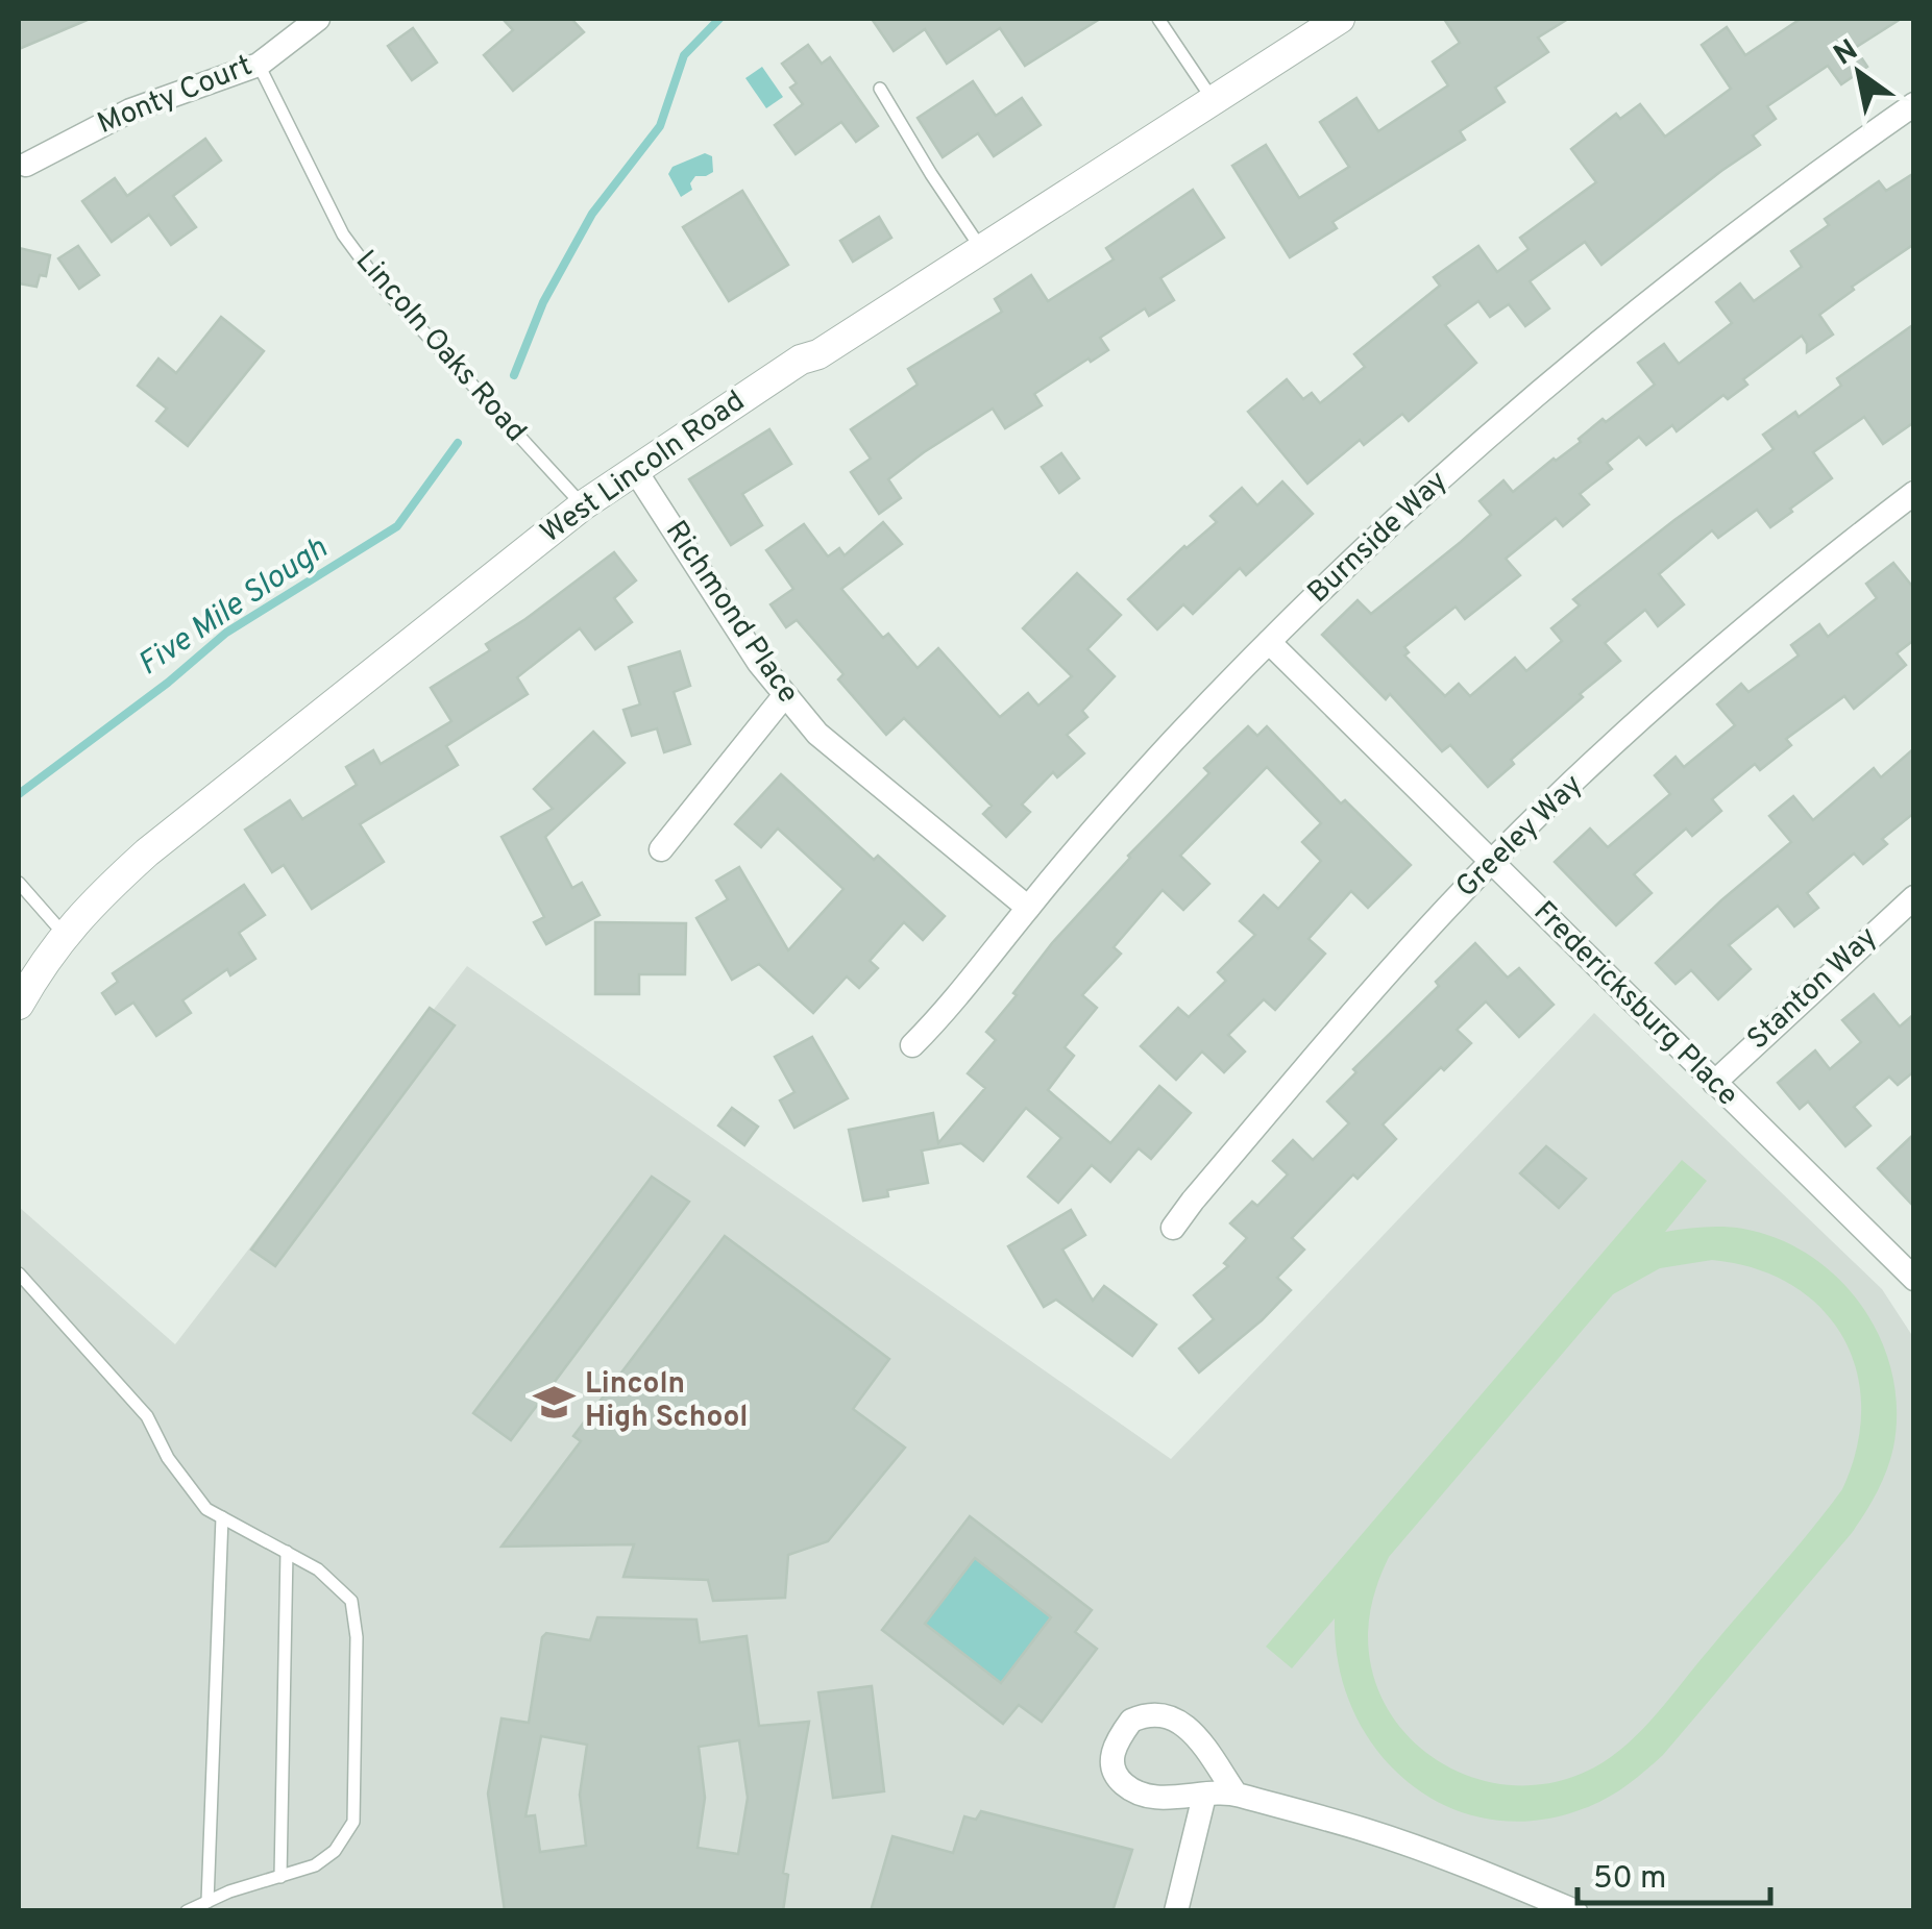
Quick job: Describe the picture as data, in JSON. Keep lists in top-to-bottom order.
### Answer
{
  "streets": {
    "street": [
      "Monty Court",
      "West Lincoln Road",
      "Burnside Way",
      "Richmond Place",
      "Greeley Way",
      "Stanton Way",
      "Fredericksburg Place"
    ],
    "lane": ["Lincoln Oaks Road"]
  },
  "crossings": [
    ["Monty Court", "Lincoln Oaks Road"],
    ["Lincoln Oaks Road", "West Lincoln Road"],
    ["West Lincoln Road", "Richmond Place"],
    ["Burnside Way", "Richmond Place"],
    ["Burnside Way", "Fredericksburg Place"],
    ["Greeley Way", "Fredericksburg Place"],
    ["Stanton Way", "Fredericksburg Place"]
  ],
  "water": ["Five Mile Slough"],
  "places": {
    "school or university": ["Lincoln High School"]
  },
  "scale_bar": "50 m",
  "north": "top left"
}
